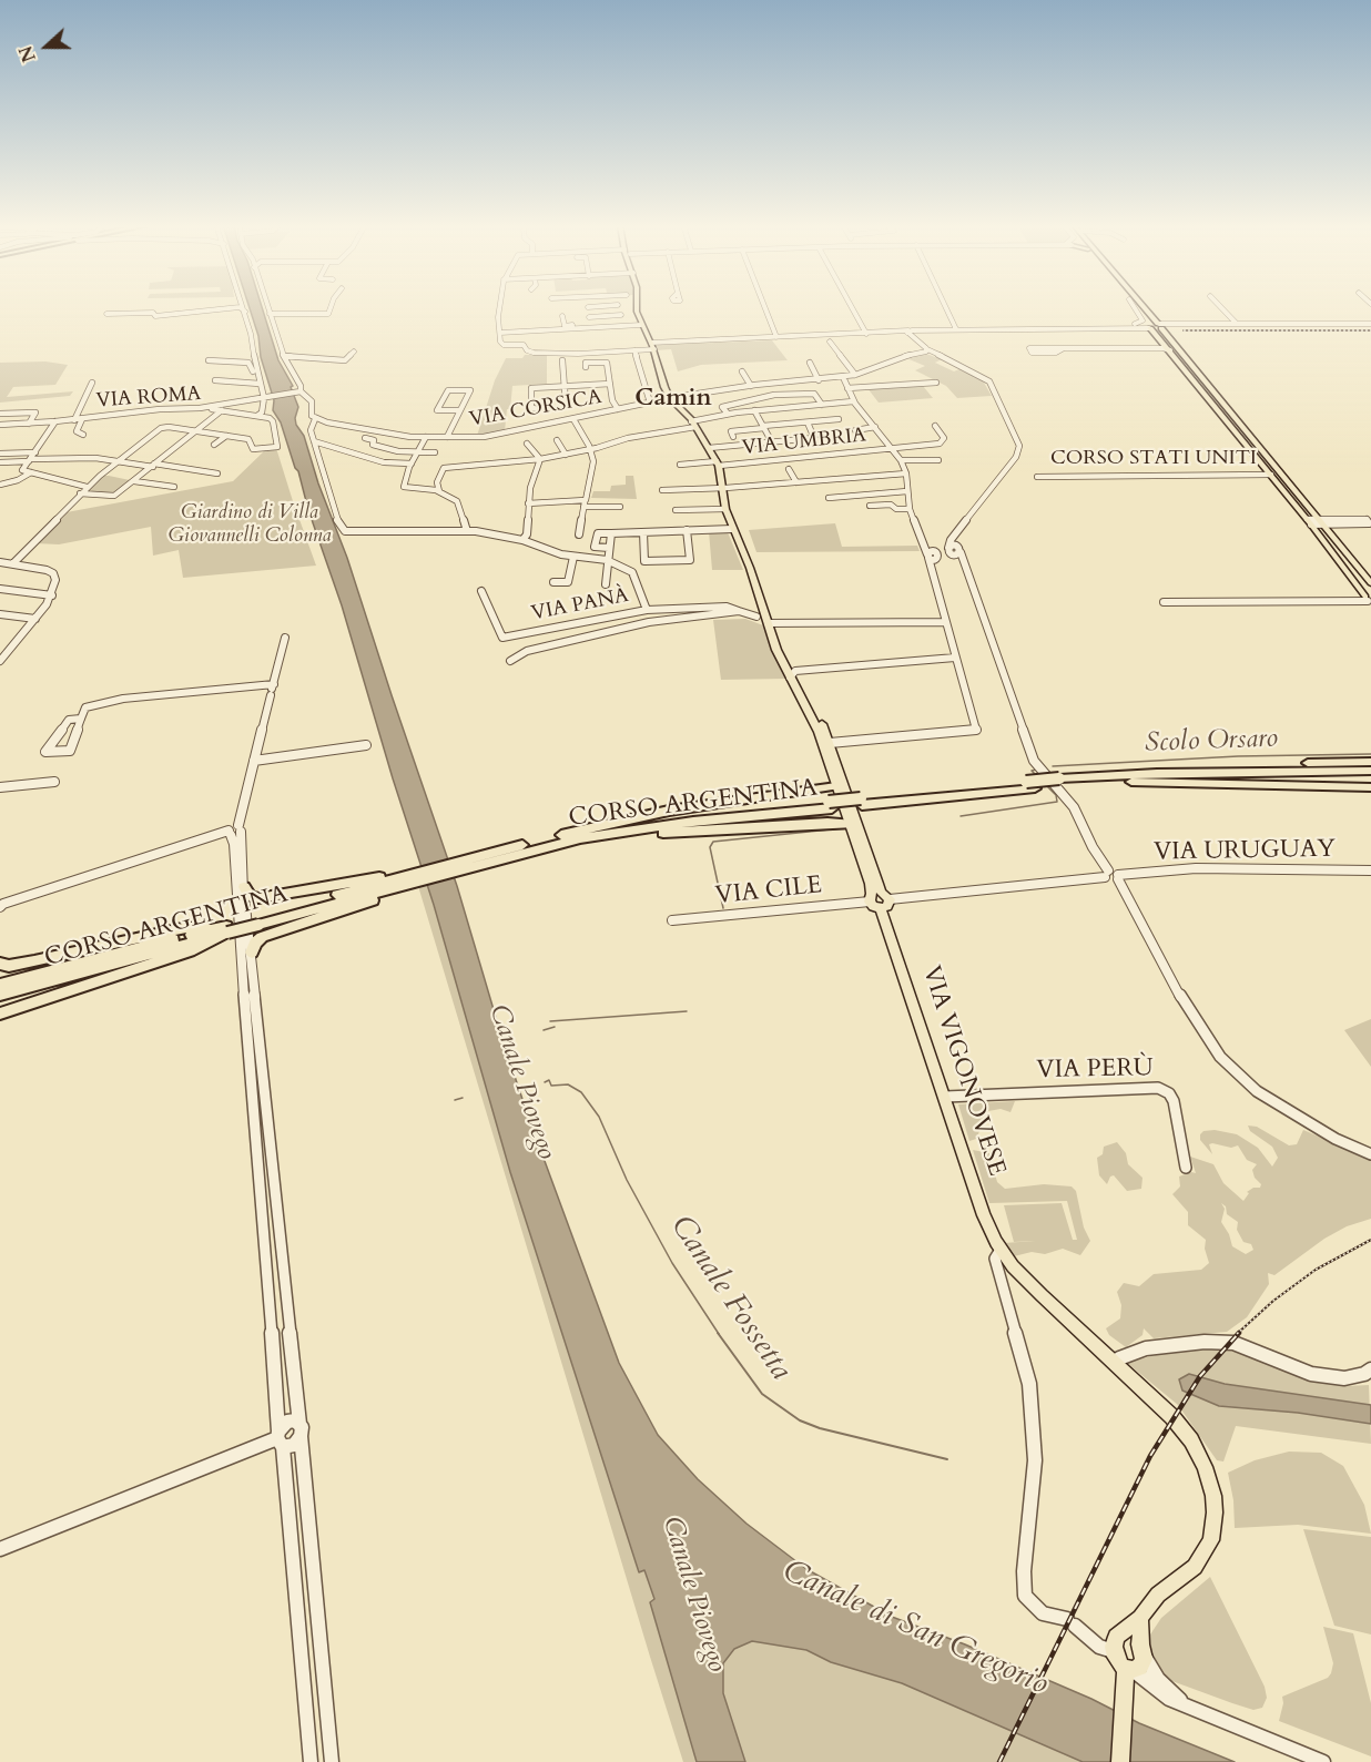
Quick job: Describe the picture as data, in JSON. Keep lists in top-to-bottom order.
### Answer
{
  "streets": {
    "highway": ["CORSO ARGENTINA"],
    "main road": ["CORSO STATI UNITI", "VIA VIGONOVESE"],
    "street": [
      "VIA ROMA",
      "VIA CORSICA",
      "VIA UMBRIA",
      "VIA PANÀ",
      "VIA URUGUAY",
      "VIA CILE",
      "VIA PERÙ"
    ]
  },
  "crossings": [
    ["VIA CORSICA", "VIA VIGONOVESE"],
    ["VIA UMBRIA", "VIA VIGONOVESE"],
    ["VIA URUGUAY", "VIA CILE"],
    ["VIA URUGUAY", "VIA VIGONOVESE"],
    ["VIA CILE", "VIA VIGONOVESE"],
    ["VIA PERÙ", "VIA VIGONOVESE"]
  ],
  "districts": ["Camin"],
  "water": [
    "Scolo Orsaro",
    "Canale Piovego",
    "Canale Fossetta",
    "Canale di San Gregorio"
  ],
  "parks": ["Giardino di Villa Giovannelli Colonna"],
  "north": "left"
}
